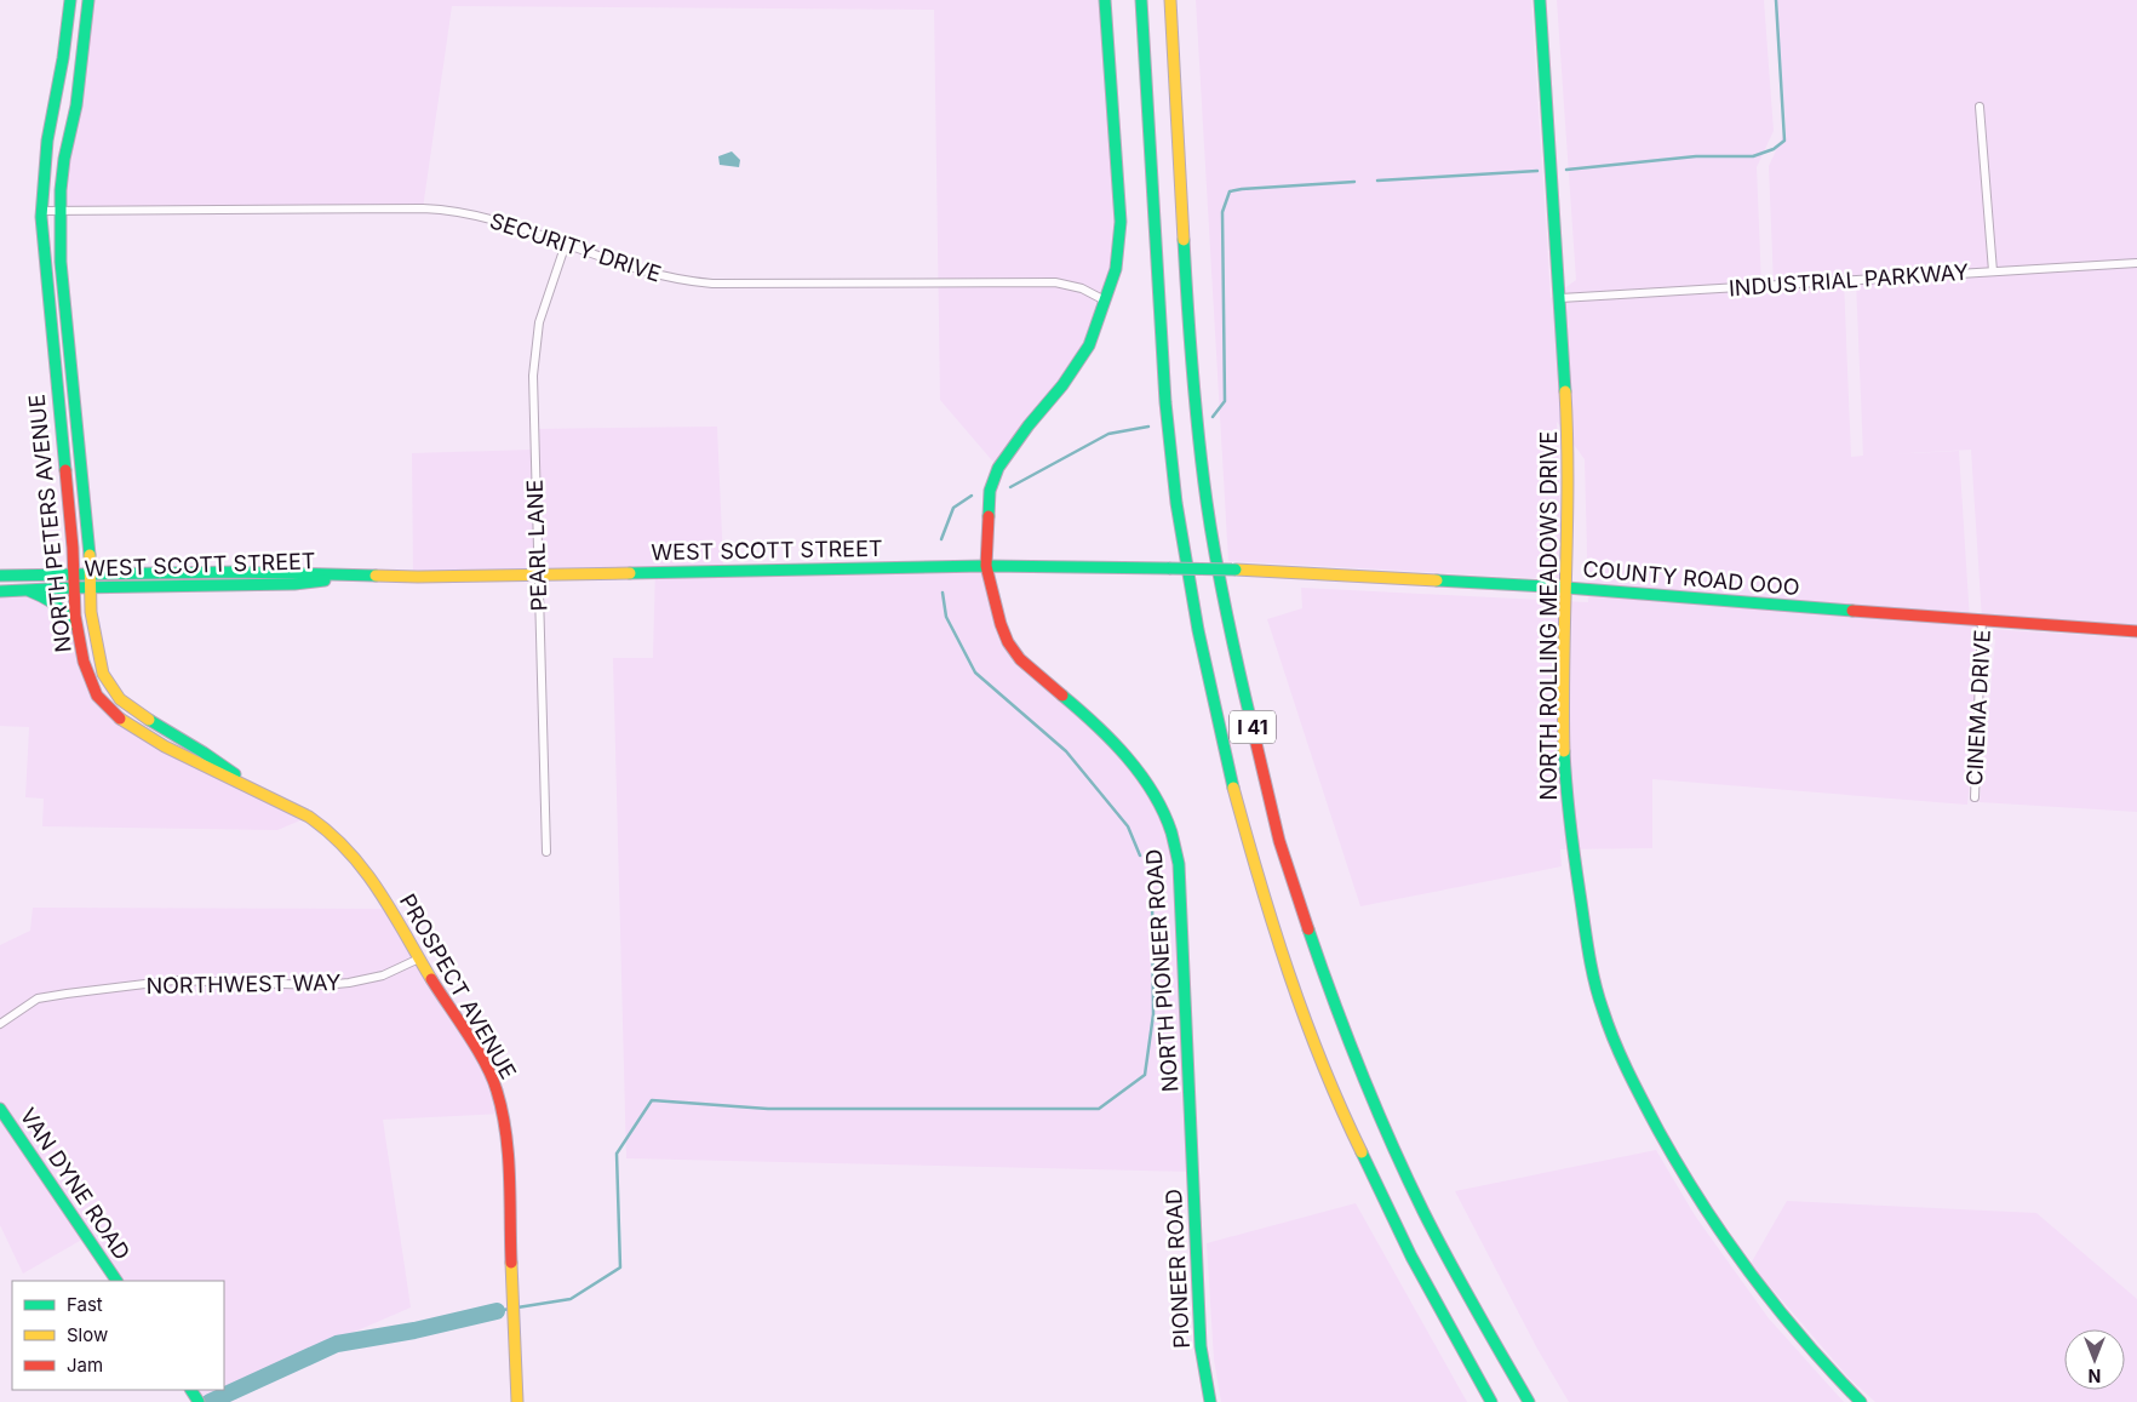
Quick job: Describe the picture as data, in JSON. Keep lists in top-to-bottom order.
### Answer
{
  "streets": {
    "main road": [
      "NORTH PETERS AVENUE",
      "WEST SCOTT STREET",
      "COUNTY ROAD OOO",
      "NORTH ROLLING MEADOWS DRIVE",
      "I 41",
      "NORTH PIONEER ROAD",
      "PROSPECT AVENUE",
      "VAN DYNE ROAD",
      "PIONEER ROAD"
    ],
    "street": [
      "SECURITY DRIVE",
      "INDUSTRIAL PARKWAY",
      "PEARL LANE",
      "CINEMA DRIVE",
      "NORTHWEST WAY"
    ]
  },
  "crossings": [
    ["SECURITY DRIVE", "NORTH PETERS AVENUE"],
    ["SECURITY DRIVE", "PEARL LANE"],
    ["SECURITY DRIVE", "NORTH PIONEER ROAD"],
    ["INDUSTRIAL PARKWAY", "NORTH ROLLING MEADOWS DRIVE"],
    ["NORTH PETERS AVENUE", "WEST SCOTT STREET"],
    ["NORTH PETERS AVENUE", "PROSPECT AVENUE"],
    ["PEARL LANE", "WEST SCOTT STREET"],
    ["WEST SCOTT STREET", "COUNTY ROAD OOO"],
    ["WEST SCOTT STREET", "NORTH PIONEER ROAD"],
    ["COUNTY ROAD OOO", "NORTH ROLLING MEADOWS DRIVE"],
    ["COUNTY ROAD OOO", "CINEMA DRIVE"],
    ["NORTH PIONEER ROAD", "PIONEER ROAD"],
    ["NORTHWEST WAY", "PROSPECT AVENUE"]
  ],
  "legend": ["Fast", "Slow", "Jam"],
  "north": "bottom"
}
